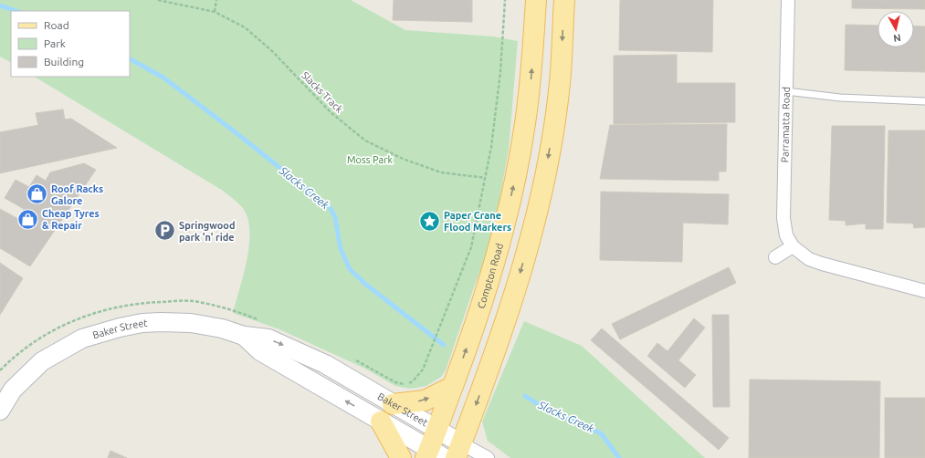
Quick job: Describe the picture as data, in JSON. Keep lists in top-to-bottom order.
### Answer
{
  "streets": {
    "main road": ["Compton Road"],
    "street": ["Parramatta Road", "Baker Street"],
    "path": ["Slacks Track"]
  },
  "crossings": [
    ["Compton Road", "Baker Street"]
  ],
  "water": ["Slacks Creek"],
  "parks": ["Moss Park"],
  "places": {
    "shop": ["Roof Racks Galore", "Cheap Tyres & Repair"],
    "place": ["Paper Crane Flood Markers"],
    "parking": ["Springwood park 'n' ride"]
  },
  "legend": ["Road", "Park", "Building"],
  "north": "bottom"
}
